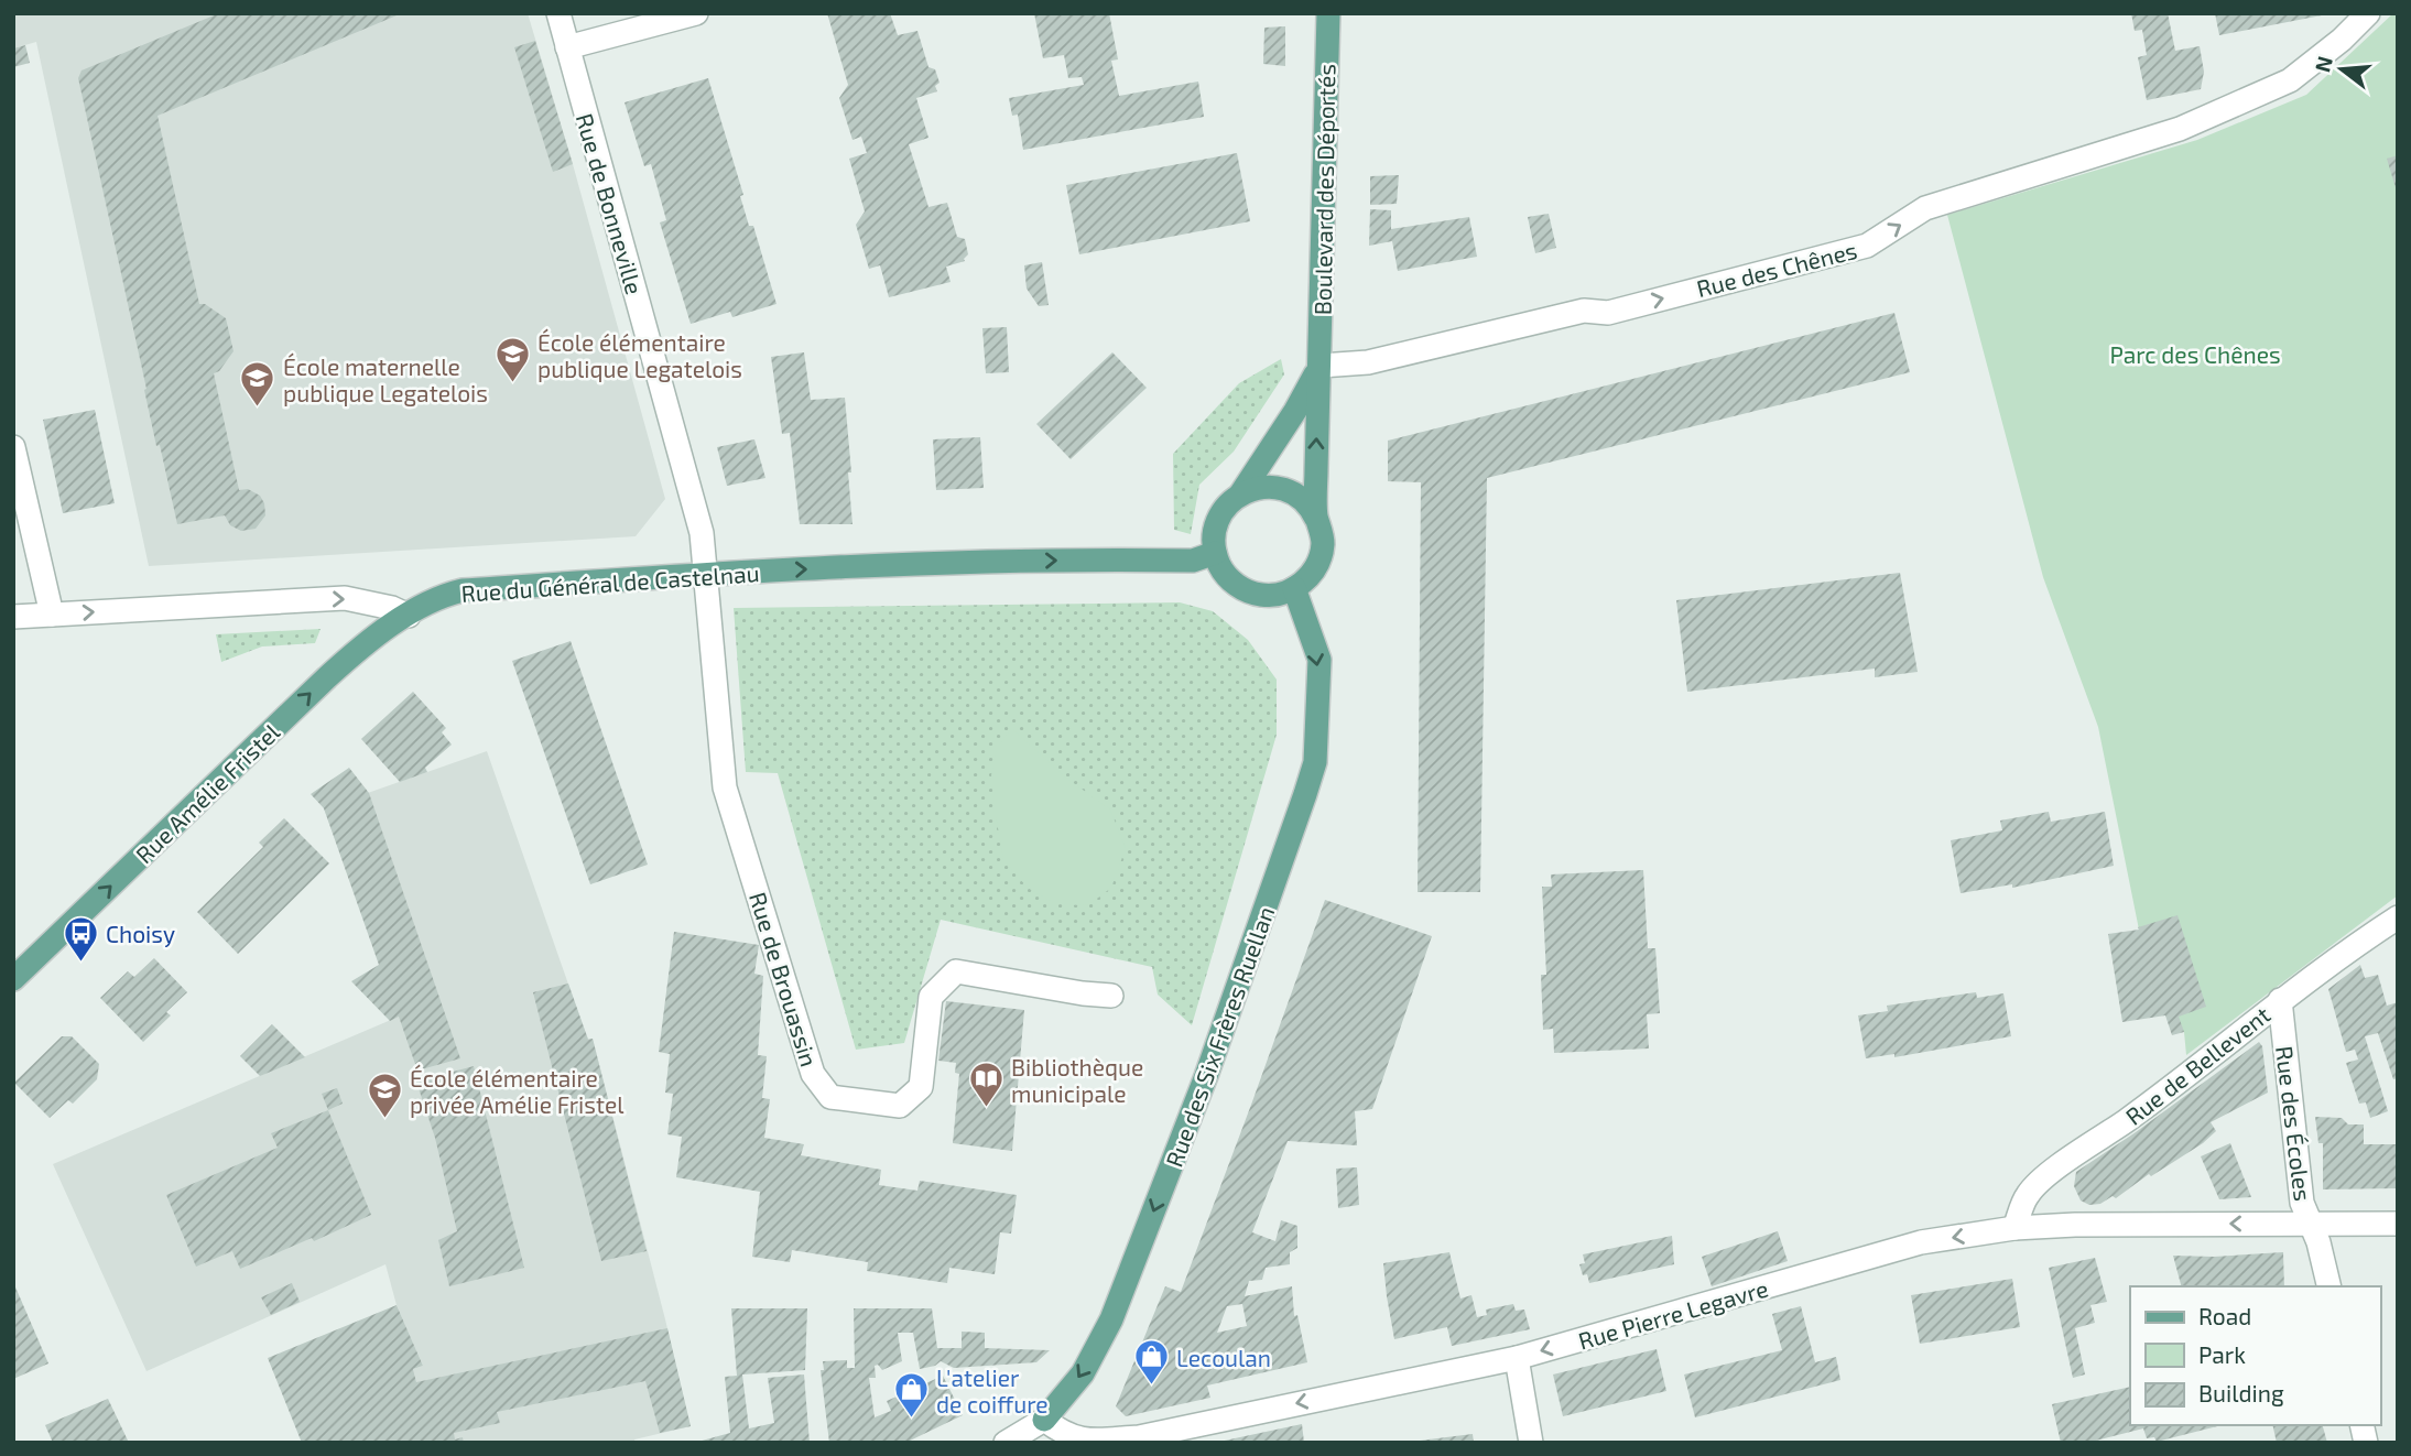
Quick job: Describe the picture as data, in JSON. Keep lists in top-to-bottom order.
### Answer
{
  "streets": {
    "main road": [
      "Boulevard des Déportés",
      "Rue du Général de Castelnau",
      "Rue Amélie Fristel",
      "Rue des Six Frères Ruellan"
    ],
    "street": [
      "Rue de Bonneville",
      "Rue des Chênes",
      "Rue de Brouassin",
      "Rue de Bellevent",
      "Rue des Écoles",
      "Rue Pierre Legavre"
    ]
  },
  "crossings": [
    ["Boulevard des Déportés", "Rue des Chênes"],
    ["Boulevard des Déportés", "Rue du Général de Castelnau"],
    ["Boulevard des Déportés", "Rue des Six Frères Ruellan"],
    ["Rue de Bonneville", "Rue du Général de Castelnau"],
    ["Rue de Bonneville", "Rue de Brouassin"],
    ["Rue du Général de Castelnau", "Rue Amélie Fristel"],
    ["Rue du Général de Castelnau", "Rue de Brouassin"],
    ["Rue du Général de Castelnau", "Rue des Six Frères Ruellan"],
    ["Rue des Six Frères Ruellan", "Rue Pierre Legavre"],
    ["Rue de Bellevent", "Rue des Écoles"],
    ["Rue de Bellevent", "Rue Pierre Legavre"],
    ["Rue des Écoles", "Rue Pierre Legavre"]
  ],
  "one_way": [
    "Rue des Chênes",
    "Rue du Général de Castelnau",
    "Rue Amélie Fristel",
    "Rue des Six Frères Ruellan",
    "Rue Pierre Legavre"
  ],
  "parks": ["Parc des Chênes"],
  "places": {
    "school or university": ["École élémentaire publique Legatelois", "École maternelle publique Legatelois", "École élémentaire privée Amélie Fristel"],
    "bus stop": ["Choisy"],
    "library": ["Bibliothèque municipale"],
    "shop": ["Lecoulan", "L'atelier de coiffure"]
  },
  "legend": ["Road", "Park", "Building"],
  "north": "left"
}
